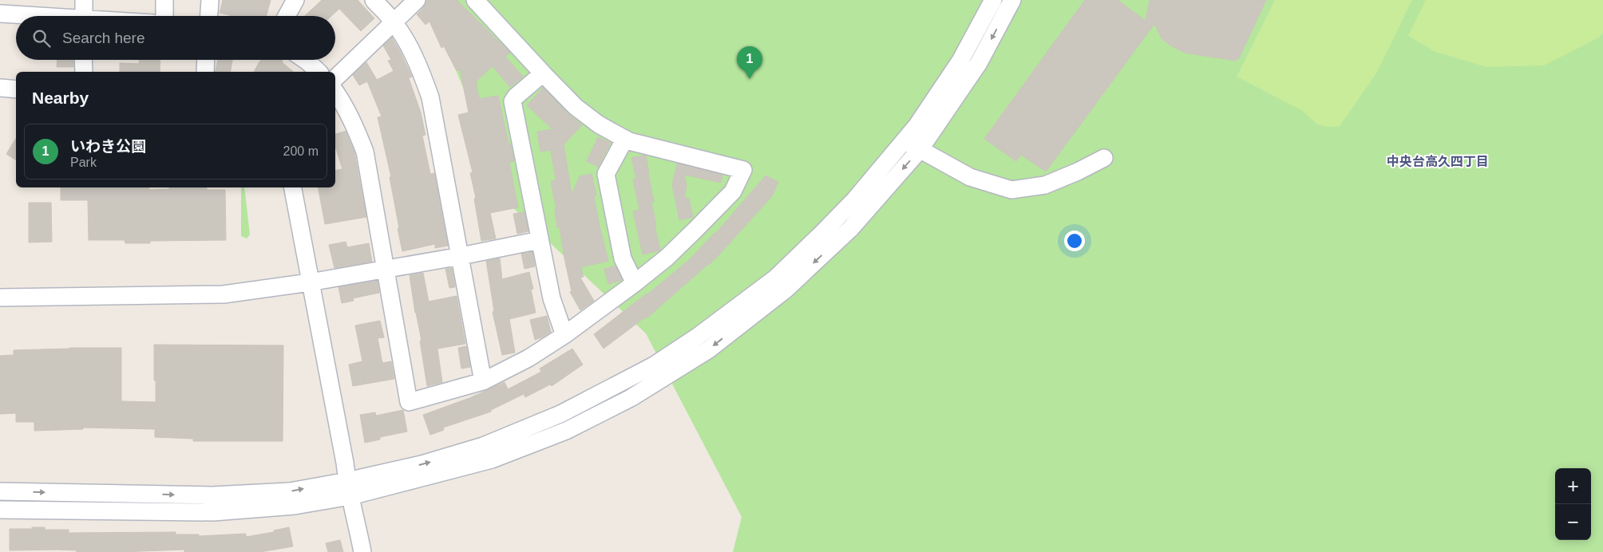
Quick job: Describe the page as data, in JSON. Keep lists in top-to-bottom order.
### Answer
{
  "districts": ["中央台高久四丁目"],
  "page": {
    "search": "Search here",
    "pins": "1",
    "heading": "Nearby",
    "list": [
      {
        "mark": "1",
        "name": "いわき公園",
        "note": "Park",
        "value": "200 m"
      }
    ],
    "map_buttons": ["+", "−"]
  }
}
